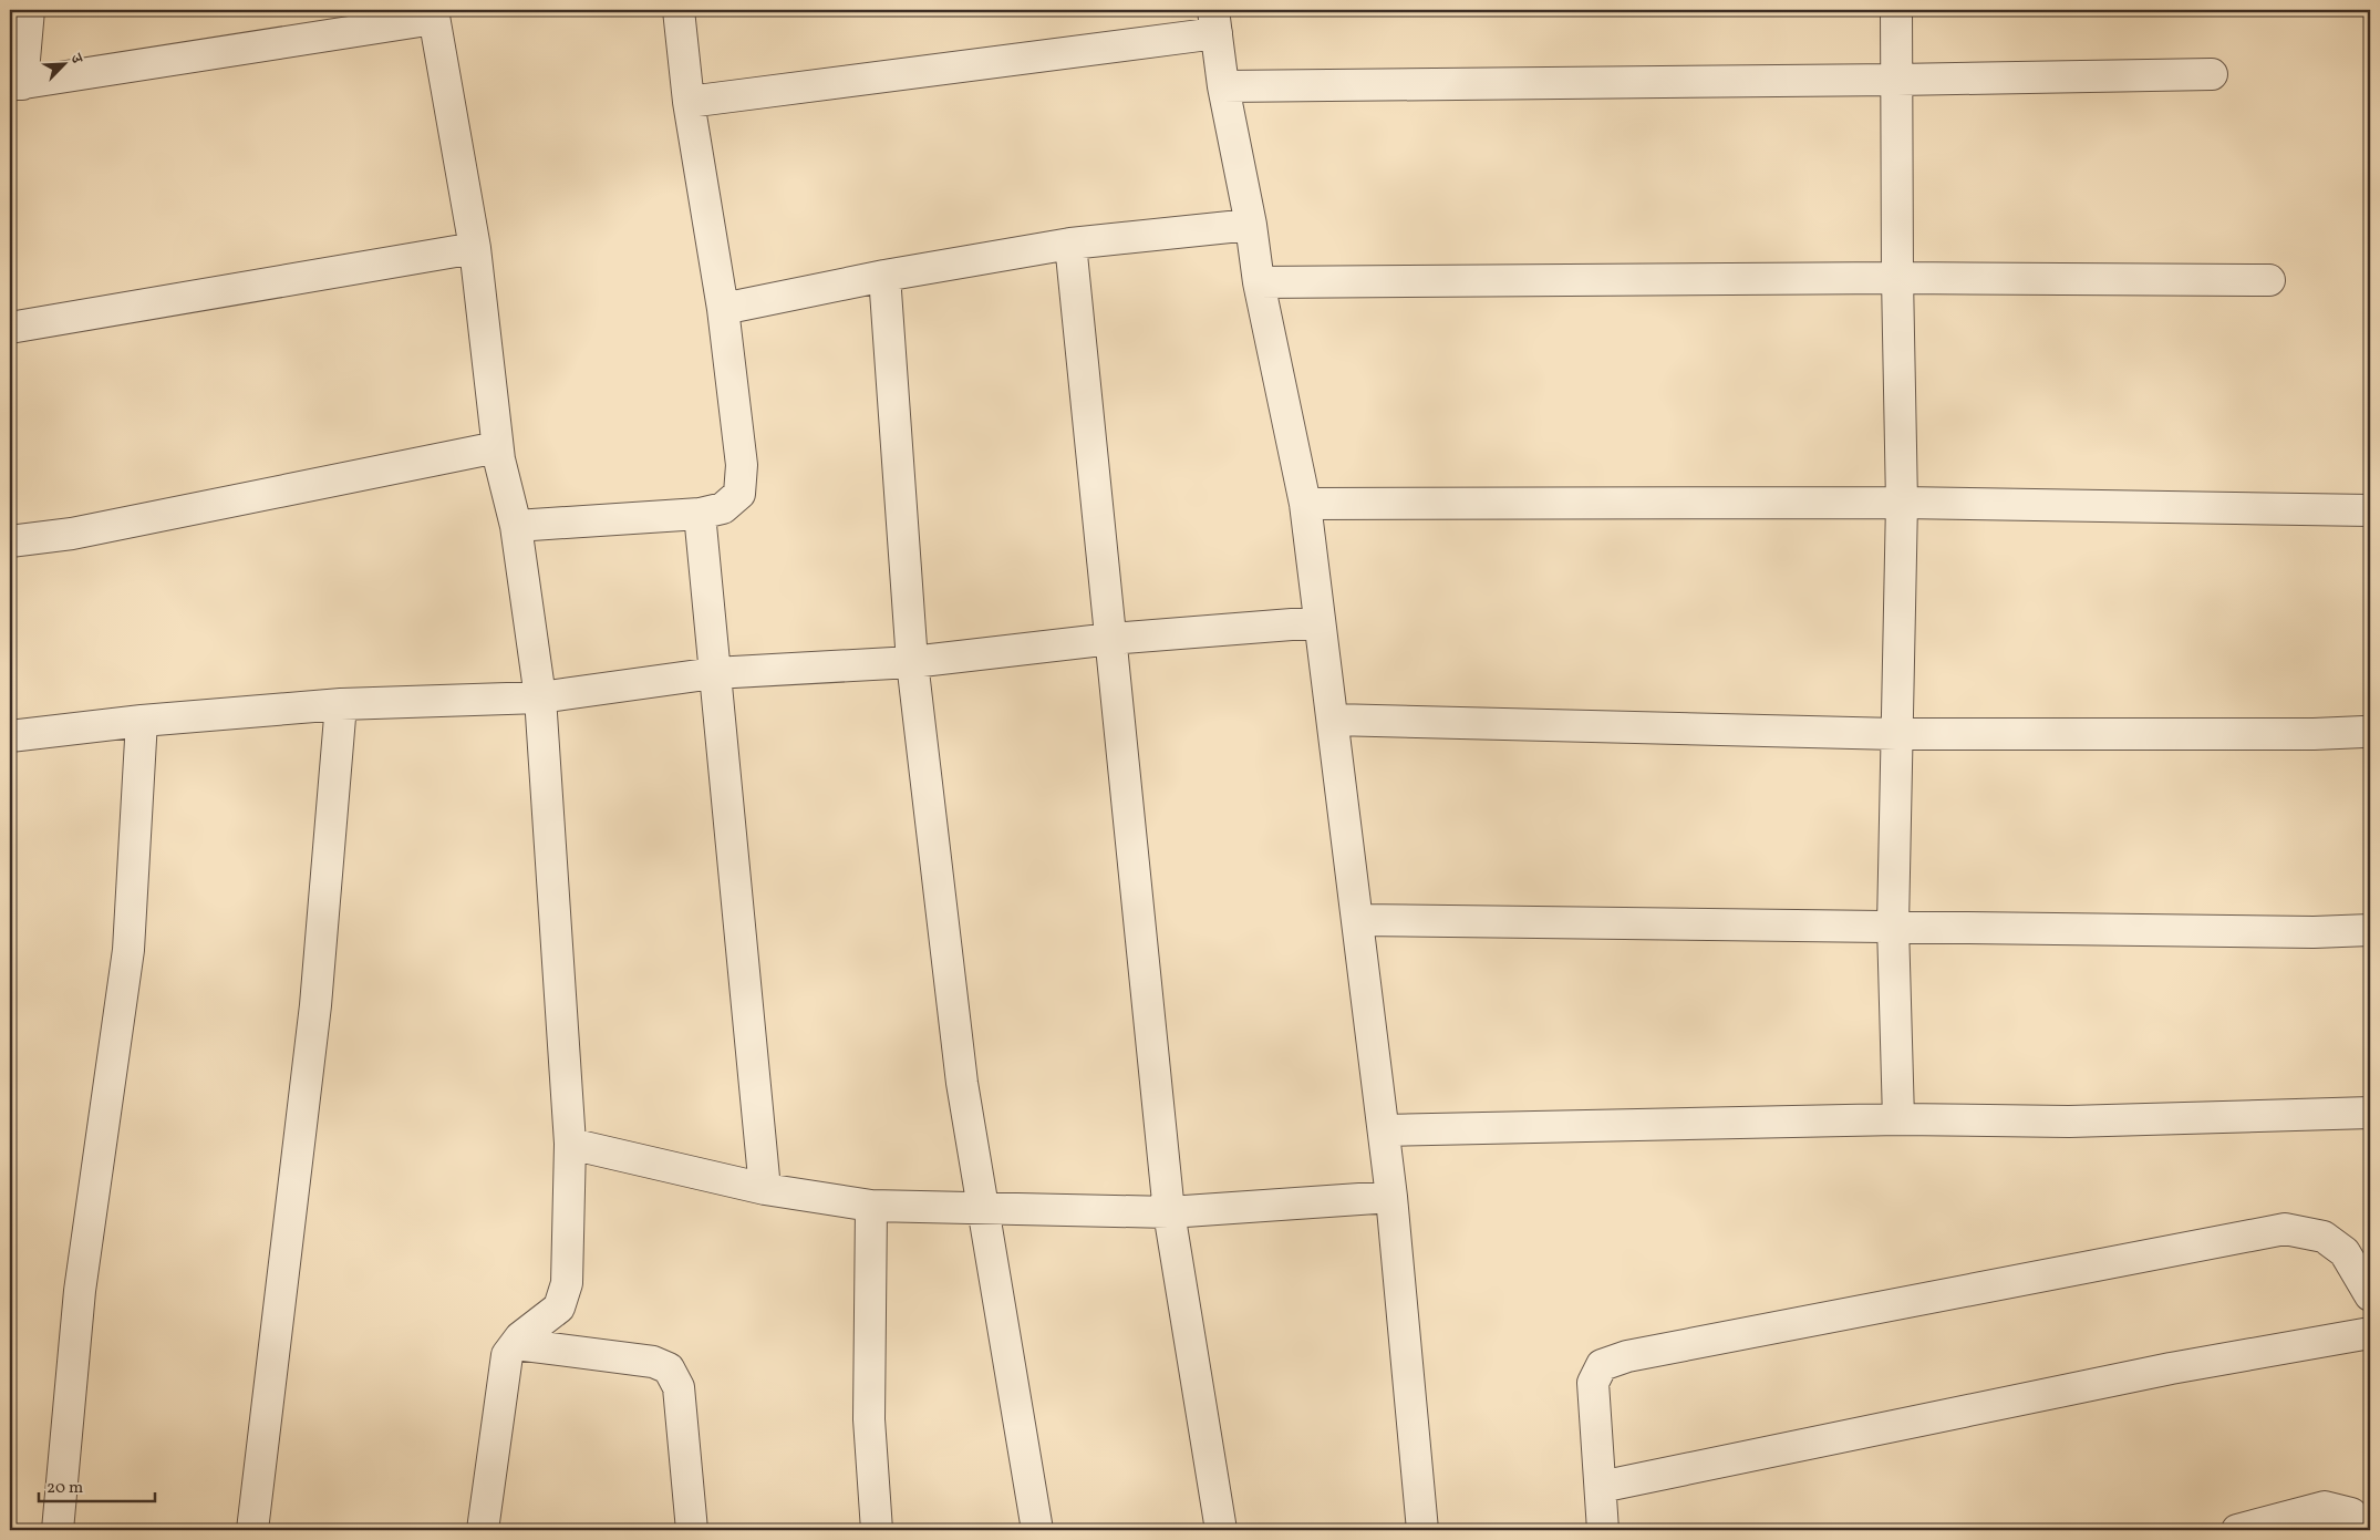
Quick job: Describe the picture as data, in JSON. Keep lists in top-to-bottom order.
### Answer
{
  "scale_bar": "20 m",
  "north": "top right"
}
